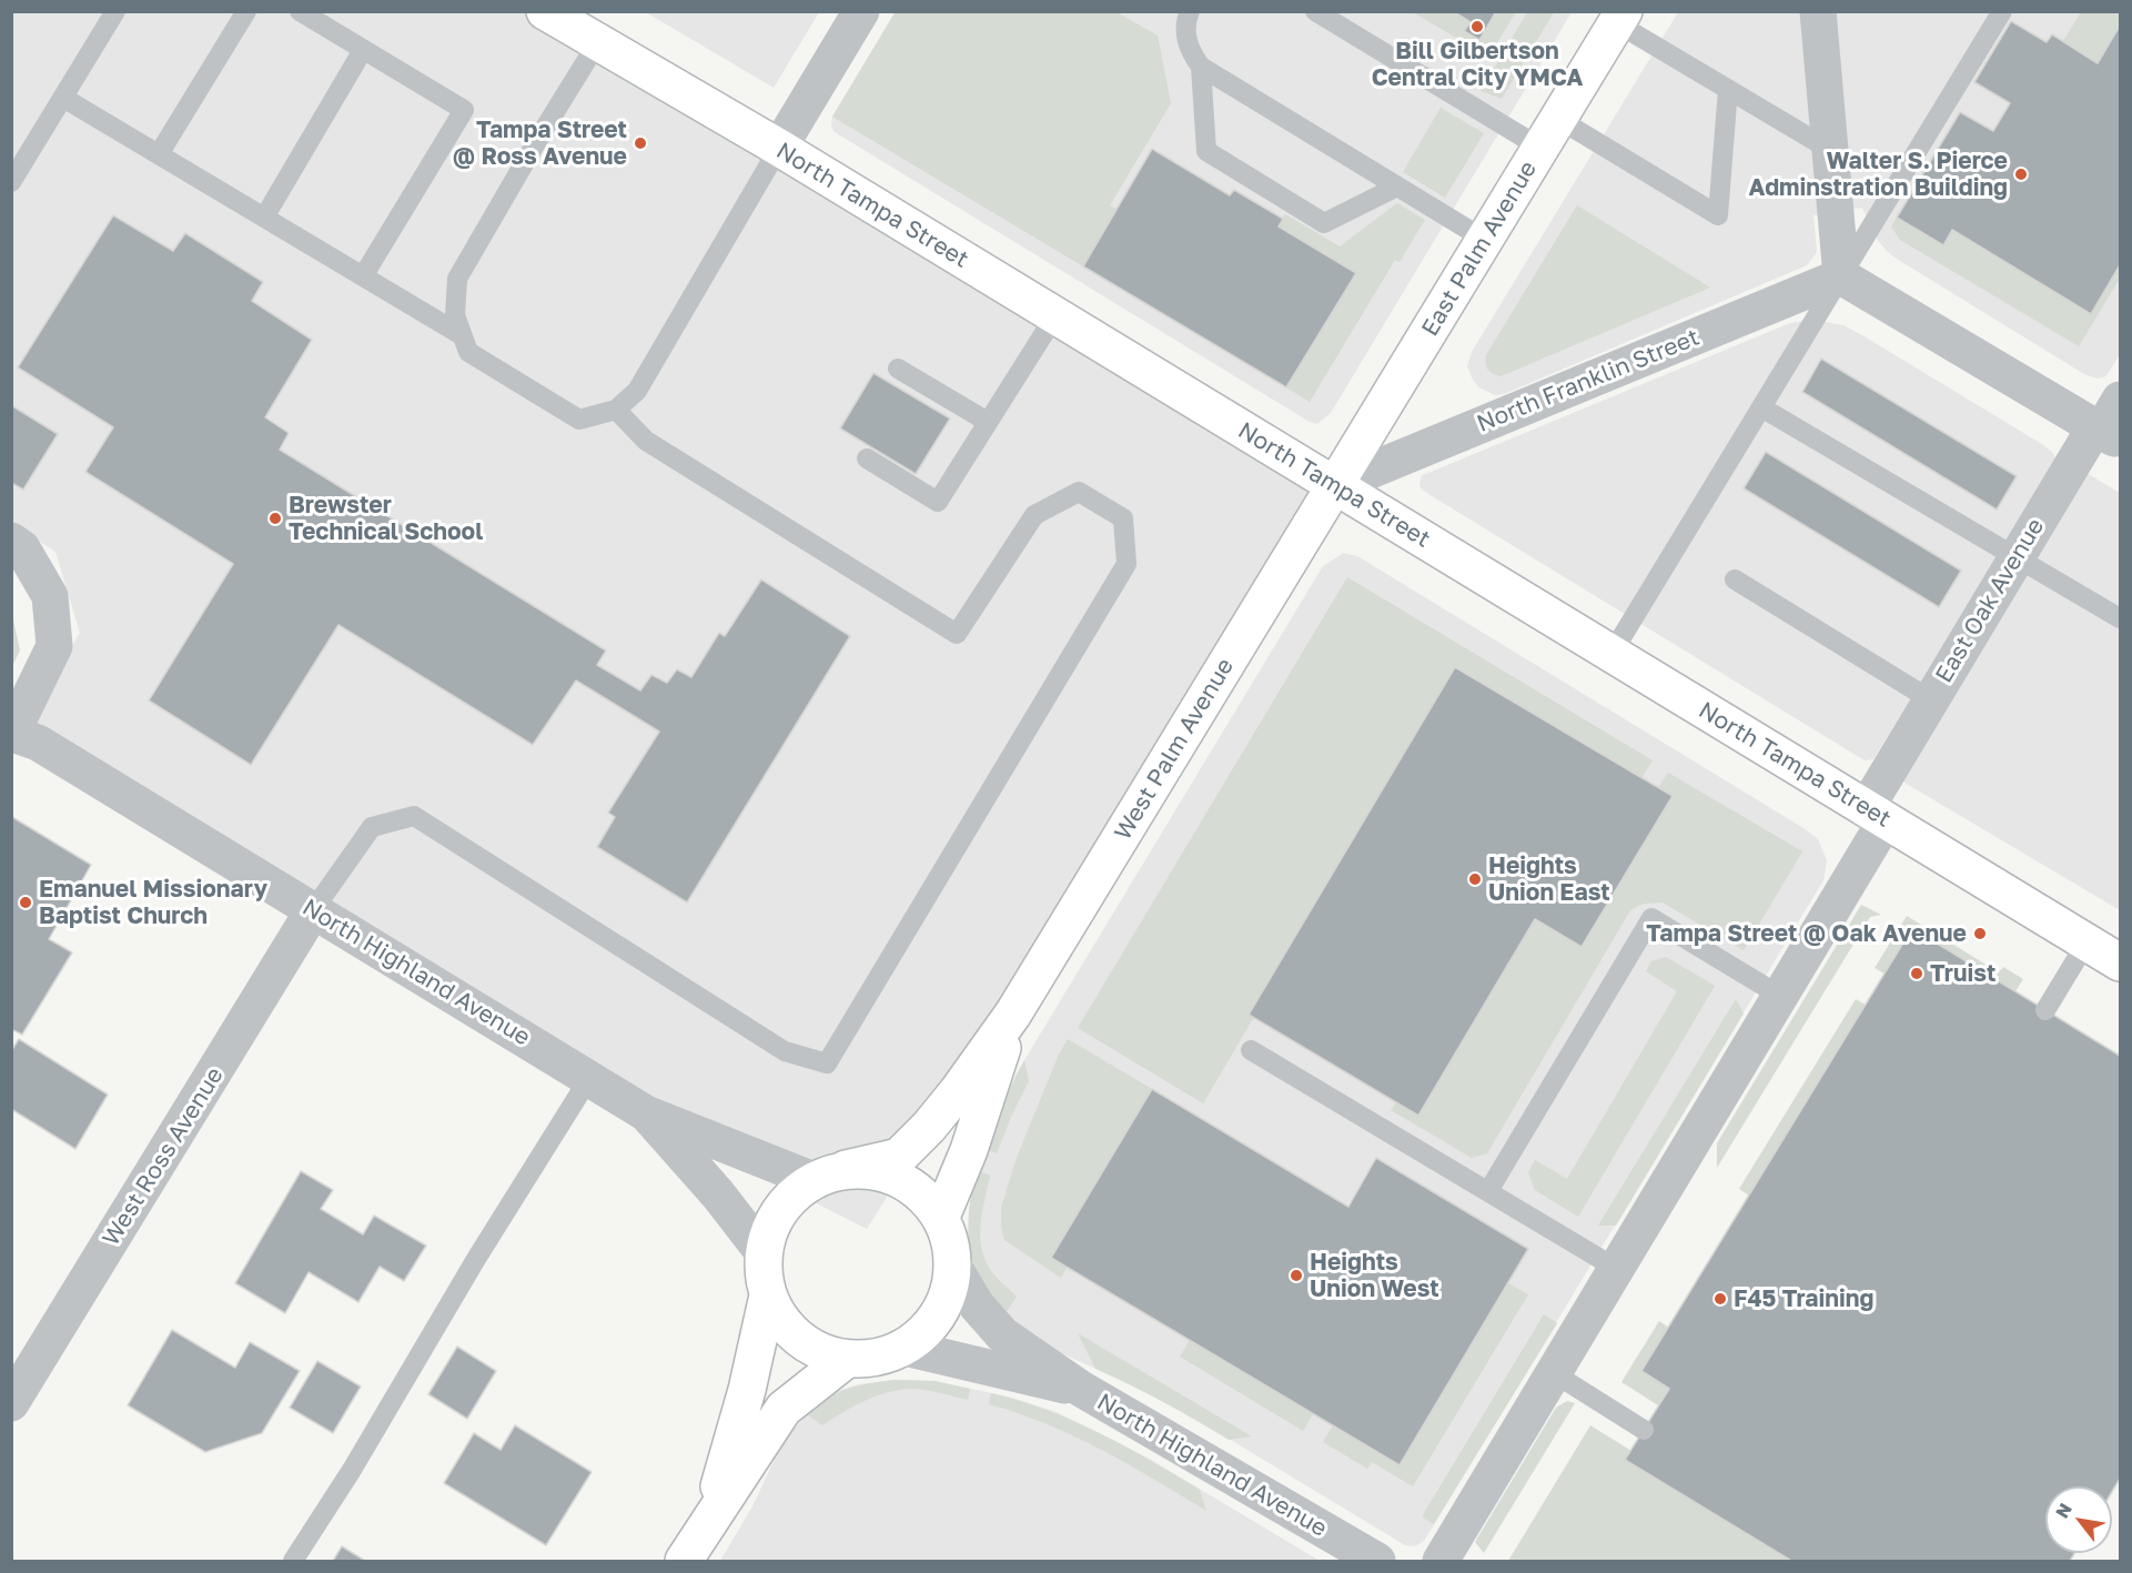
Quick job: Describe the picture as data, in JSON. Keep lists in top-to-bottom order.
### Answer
{
  "streets": {
    "street": [
      "North Tampa Street",
      "East Palm Avenue",
      "North Franklin Street",
      "East Oak Avenue",
      "West Palm Avenue",
      "North Highland Avenue",
      "West Ross Avenue"
    ]
  },
  "crossings": [
    ["North Tampa Street", "East Palm Avenue"],
    ["North Tampa Street", "North Franklin Street"],
    ["North Tampa Street", "East Oak Avenue"],
    ["North Tampa Street", "West Palm Avenue"],
    ["East Palm Avenue", "North Franklin Street"],
    ["East Palm Avenue", "West Palm Avenue"],
    ["North Franklin Street", "West Palm Avenue"],
    ["West Palm Avenue", "North Highland Avenue"],
    ["North Highland Avenue", "West Ross Avenue"]
  ],
  "places": [
    "Bill Gilbertson Central City YMCA",
    "Tampa Street @ Ross Avenue",
    "Walter S. Pierce Adminstration Building",
    "Brewster Technical School",
    "Heights Union East",
    "Emanuel Missionary Baptist Church",
    "Tampa Street @ Oak Avenue",
    "Truist",
    "Heights Union West",
    "F45 Training"
  ],
  "north": "top left"
}
